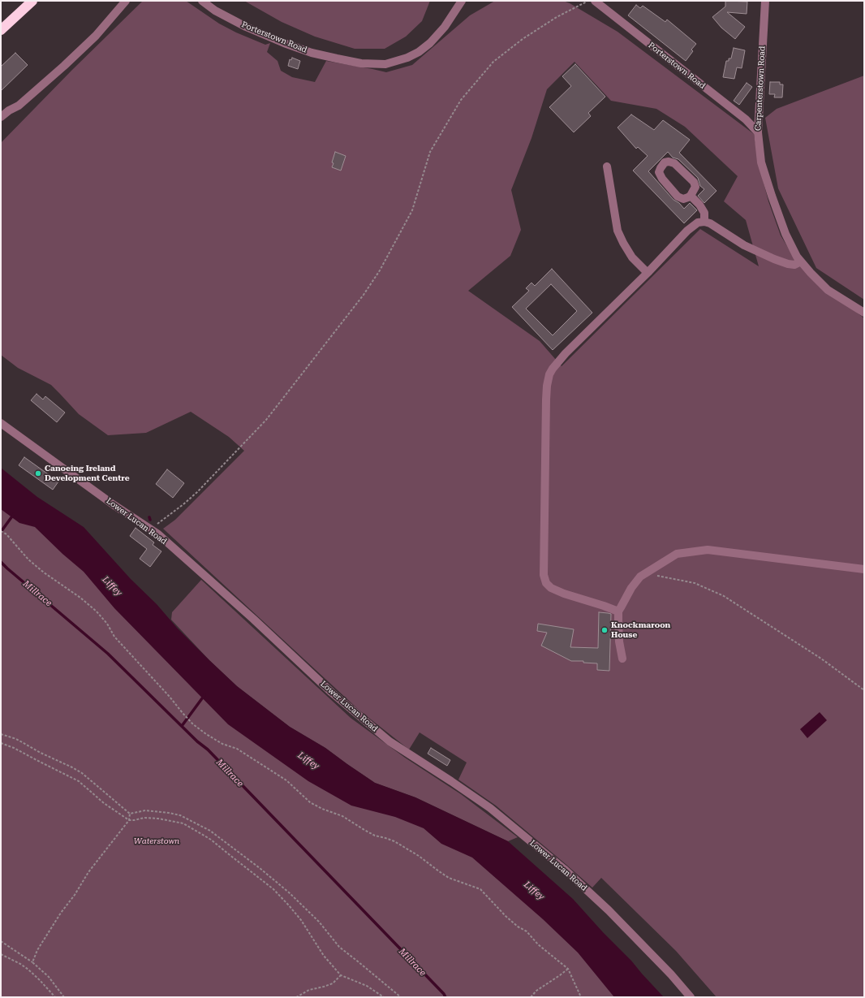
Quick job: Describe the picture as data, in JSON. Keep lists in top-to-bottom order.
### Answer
{
  "streets": {
    "street": ["Porterstown Road", "Carpenterstown Road", "Lower Lucan Road"]
  },
  "crossings": [
    ["Porterstown Road", "Carpenterstown Road"]
  ],
  "water": ["Liffey", "Millrace"],
  "parks": ["Waterstown"],
  "places": ["Canoeing Ireland Development Centre", "Knockmaroon House"]
}
